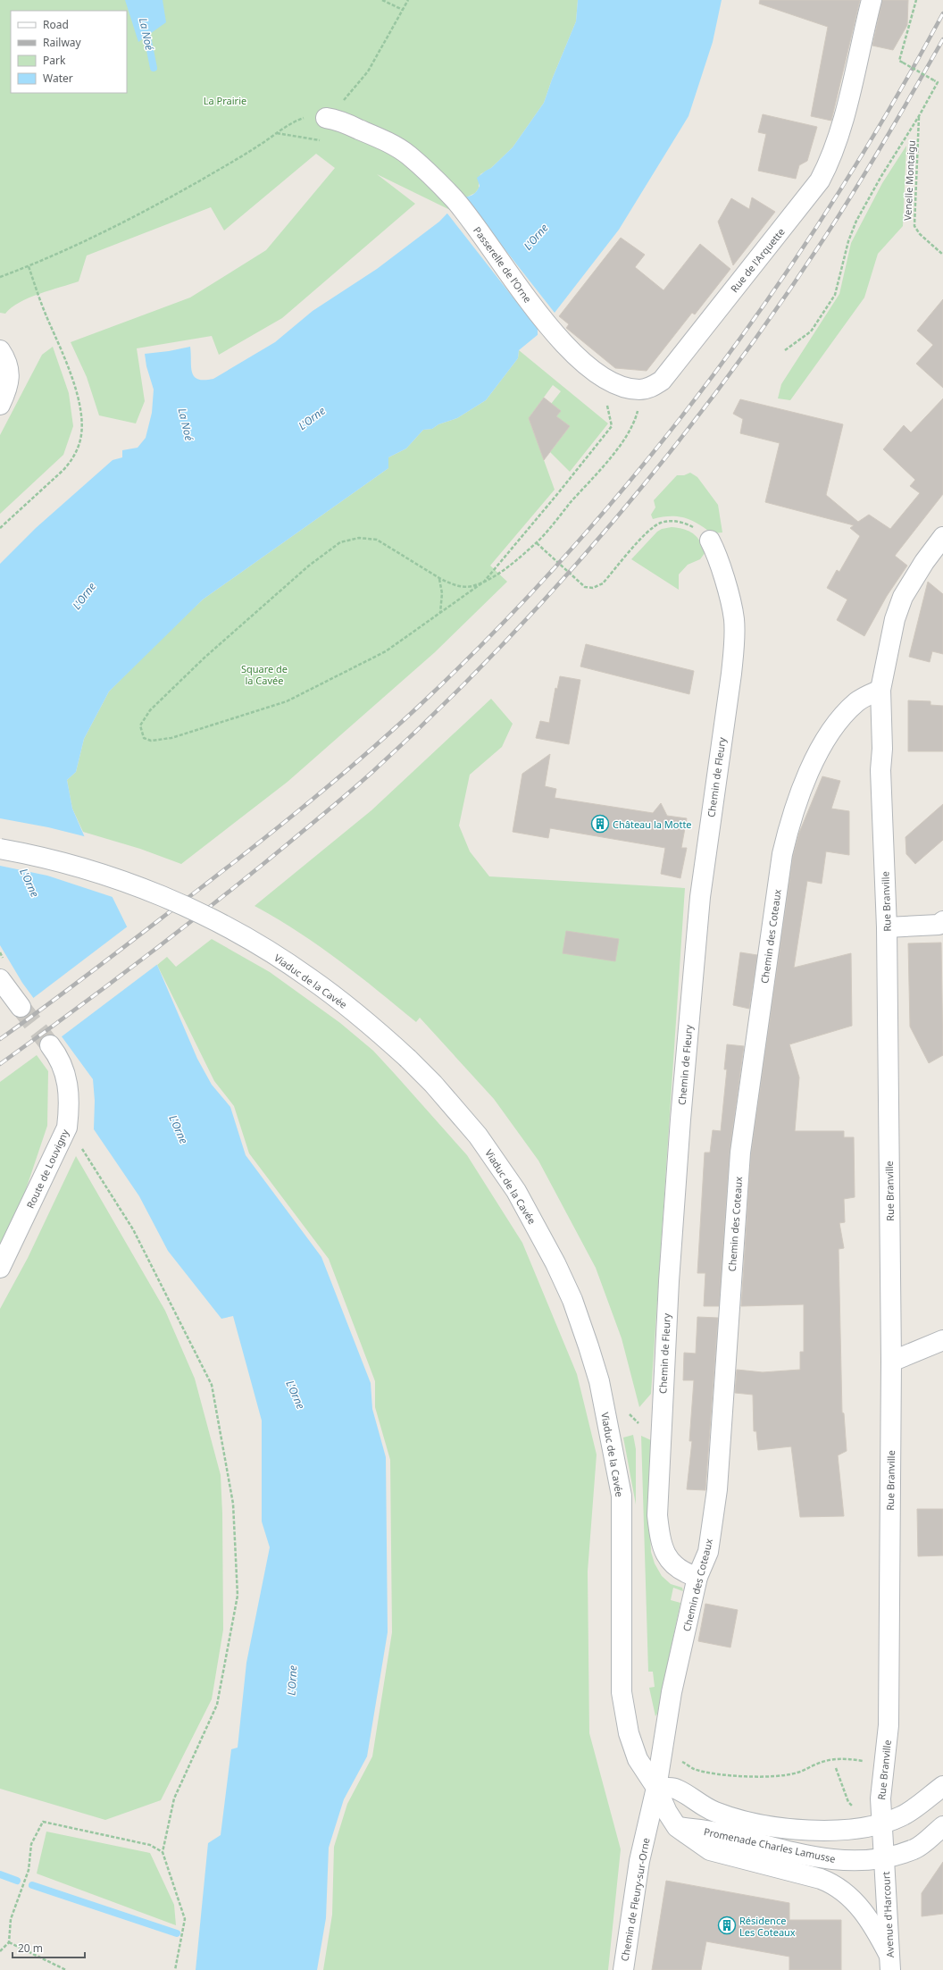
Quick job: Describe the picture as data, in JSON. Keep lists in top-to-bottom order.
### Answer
{
  "streets": {
    "street": [
      "Rue de l'Arquette",
      "Passerelle de l’Orne",
      "Chemin de Fleury",
      "Rue Branville",
      "Chemin des Coteaux",
      "Viaduc de la Cavée",
      "Route de Louvigny",
      "Promenade Charles Lamusse",
      "Chemin de Fleury-sur-Orne",
      "Avenue d'Harcourt"
    ],
    "path": ["Venelle Montaigu"]
  },
  "crossings": [
    ["Rue de l'Arquette", "Passerelle de l’Orne"],
    ["Chemin de Fleury", "Chemin des Coteaux"],
    ["Rue Branville", "Chemin des Coteaux"],
    ["Rue Branville", "Promenade Charles Lamusse"],
    ["Rue Branville", "Avenue d'Harcourt"],
    ["Chemin des Coteaux", "Viaduc de la Cavée"],
    ["Chemin des Coteaux", "Promenade Charles Lamusse"],
    ["Chemin des Coteaux", "Chemin de Fleury-sur-Orne"],
    ["Viaduc de la Cavée", "Promenade Charles Lamusse"],
    ["Viaduc de la Cavée", "Chemin de Fleury-sur-Orne"],
    ["Promenade Charles Lamusse", "Chemin de Fleury-sur-Orne"],
    ["Promenade Charles Lamusse", "Avenue d'Harcourt"]
  ],
  "water": ["La Noé", "L'Orne"],
  "parks": ["La Prairie", "Square de la Cavée"],
  "places": {
    "building": ["Château la Motte", "Résidence Les Coteaux"]
  },
  "legend": [
    "Road",
    "Railway",
    "Park",
    "Water"
  ],
  "scale_bar": "20 m"
}
